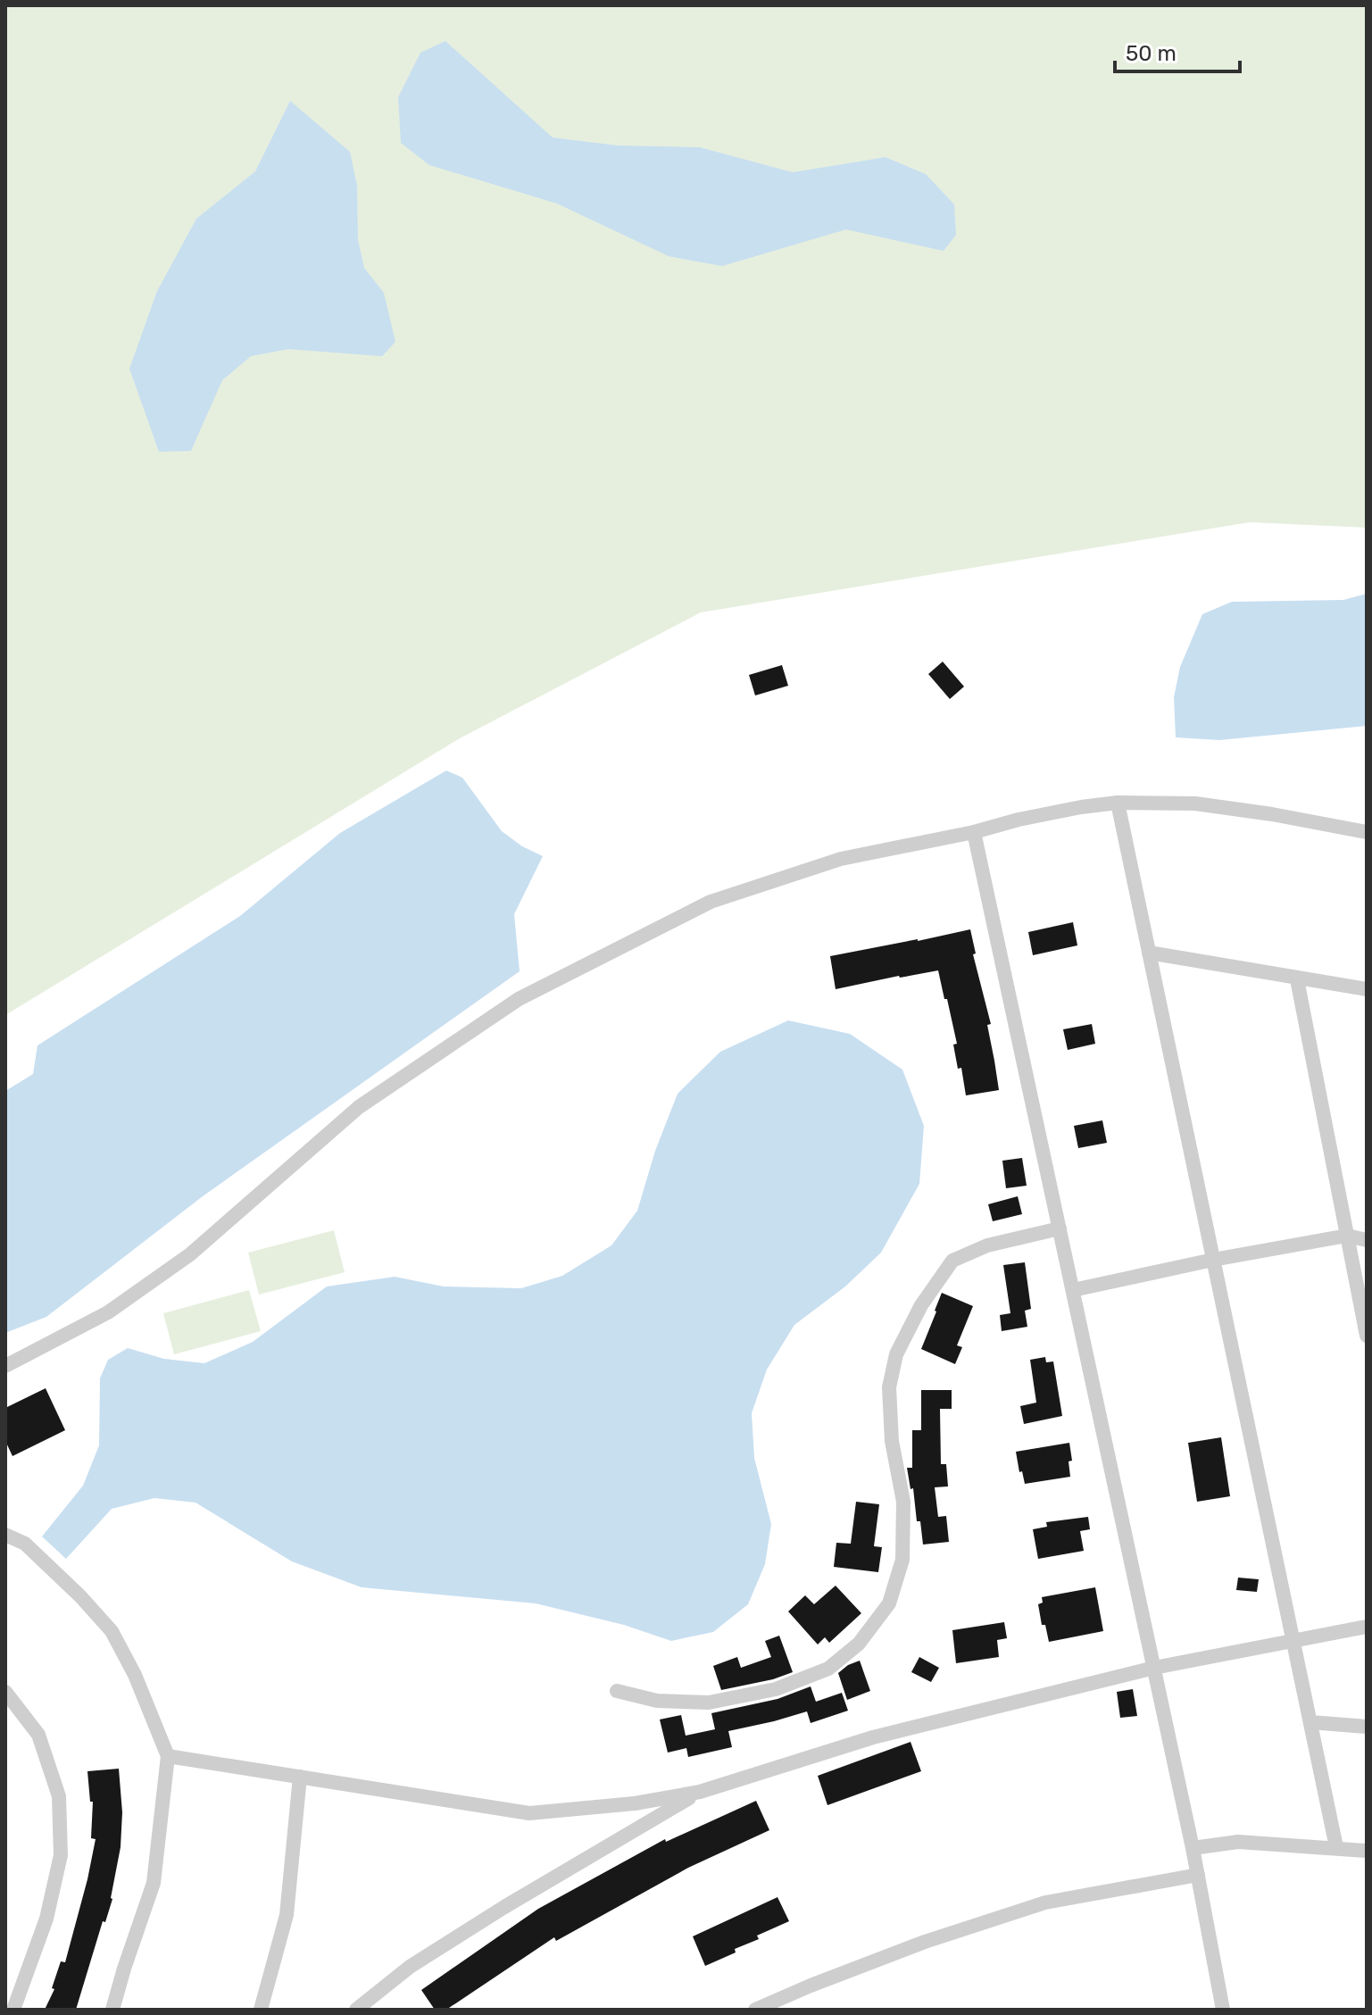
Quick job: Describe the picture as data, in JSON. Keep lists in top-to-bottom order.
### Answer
{
  "scale_bar": "50 m"
}
